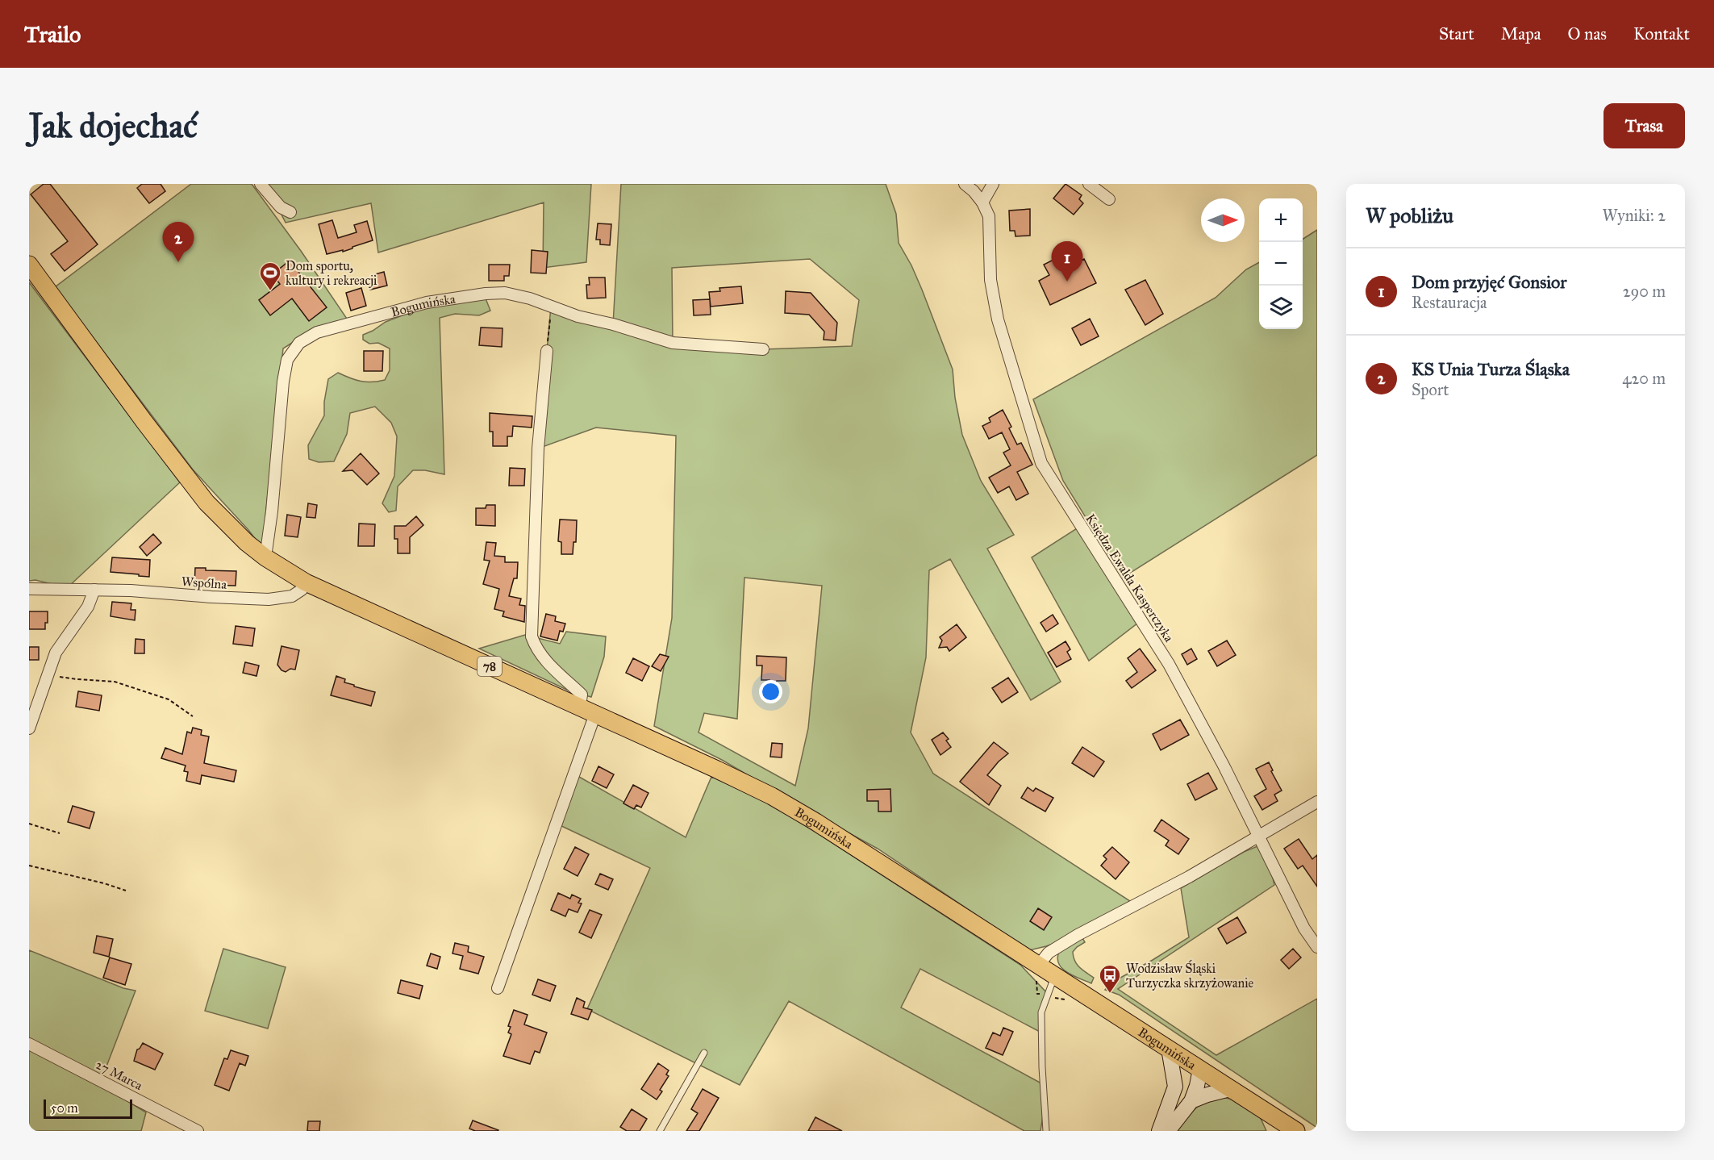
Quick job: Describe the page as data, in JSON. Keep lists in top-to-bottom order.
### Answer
{
  "streets": {
    "main road": ["Bogumińska", "78"],
    "street": ["Księdza Ewalda Kasperczyka", "Wspólna", "27 Marca"]
  },
  "crossings": [
    ["Bogumińska", "Wspólna"]
  ],
  "places": {
    "sports": ["Dom sportu, kultury i rekreacji"],
    "bus stop": ["Wodzisław Śląski Turzyczka skrzyżowanie"]
  },
  "scale_bar": "50 m",
  "north": "right",
  "page": {
    "header": "Trailo",
    "nav": [
      "Start",
      "Mapa",
      "O nas",
      "Kontakt"
    ],
    "buttons": "Trasa",
    "title": "Jak dojechać",
    "heading": ["W pobliżu", "Wyniki: 2"],
    "map_buttons": ["+", "−"],
    "pins": ["2", "1"],
    "list": [
      {
        "mark": "1",
        "name": "Dom przyjęć Gonsior",
        "note": "Restauracja",
        "value": "290 m"
      },
      {
        "mark": "2",
        "name": "KS Unia Turza Śląska",
        "note": "Sport",
        "value": "420 m"
      }
    ],
    "scale": "50 m"
  }
}
